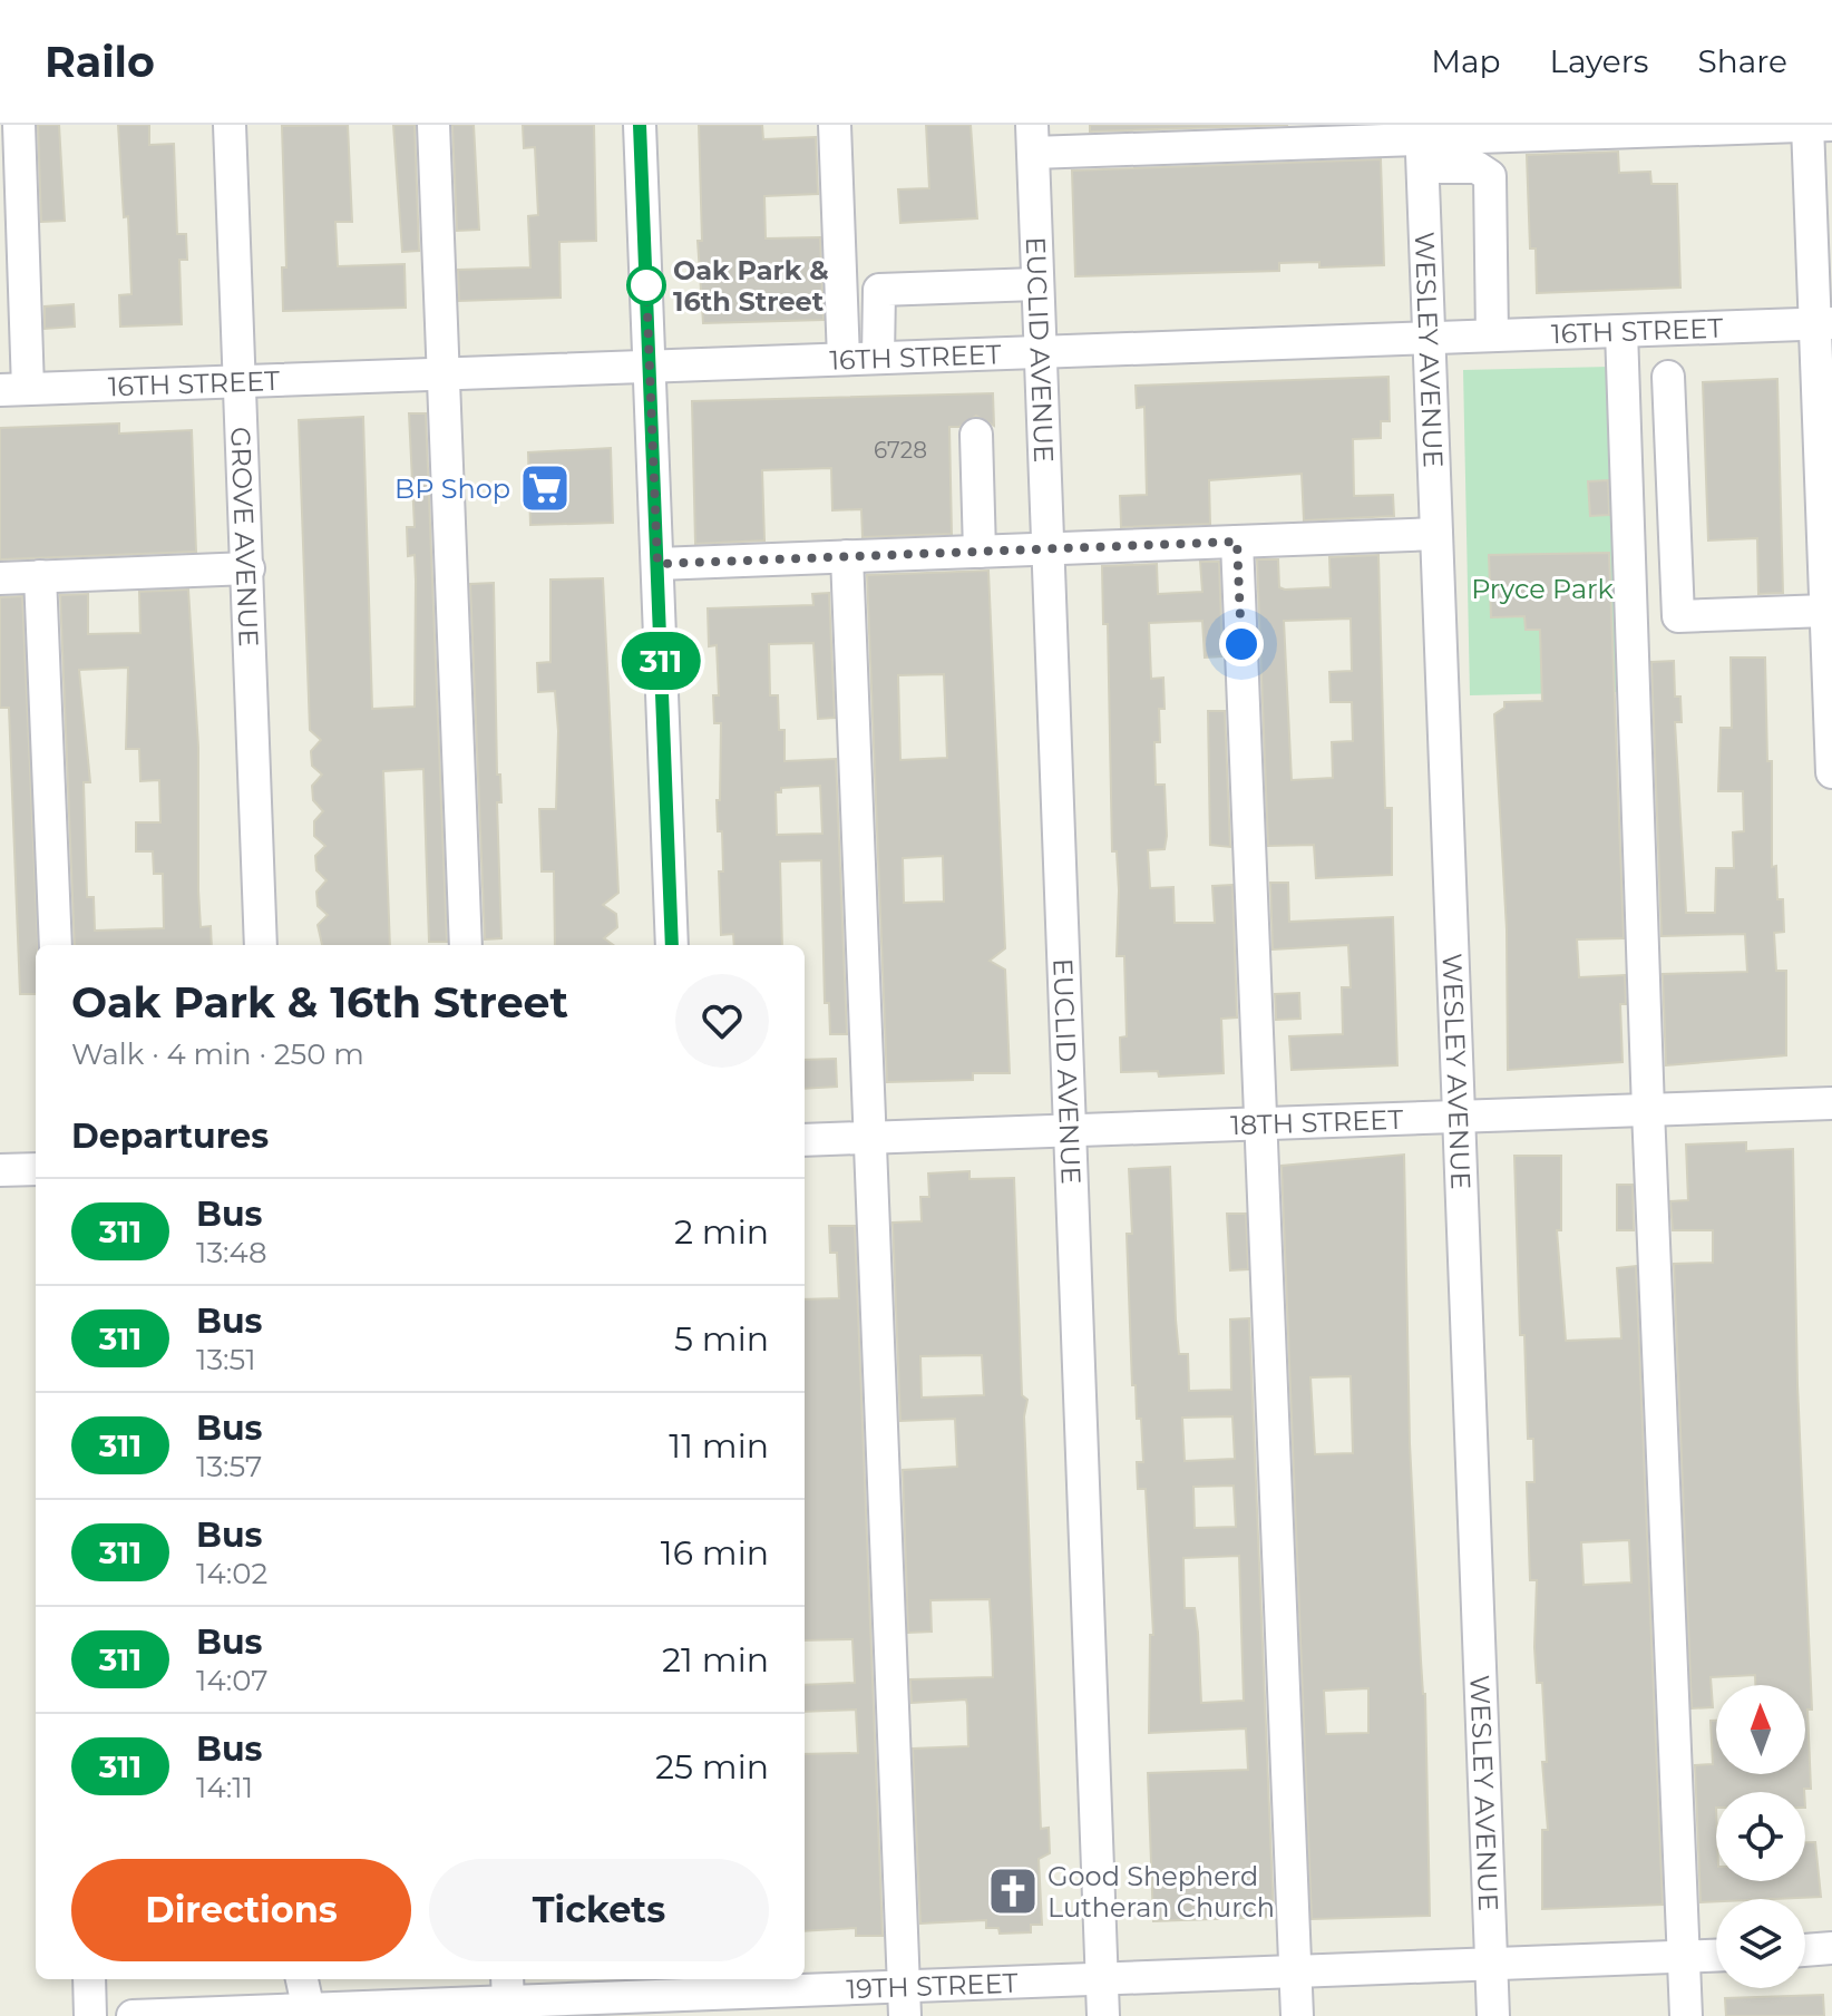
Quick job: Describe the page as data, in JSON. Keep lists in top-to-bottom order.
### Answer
{
  "streets": {
    "street": [
      "16TH STREET",
      "EUCLID AVENUE",
      "WESLEY AVENUE",
      "GROVE AVENUE",
      "18TH STREET",
      "19TH STREET"
    ]
  },
  "crossings": [
    ["16TH STREET", "EUCLID AVENUE"],
    ["16TH STREET", "WESLEY AVENUE"],
    ["16TH STREET", "GROVE AVENUE"],
    ["EUCLID AVENUE", "18TH STREET"],
    ["EUCLID AVENUE", "19TH STREET"],
    ["WESLEY AVENUE", "18TH STREET"],
    ["WESLEY AVENUE", "19TH STREET"]
  ],
  "parks": ["Pryce Park"],
  "places": {
    "other": ["Oak Park & 16th Street"],
    "supermarket": ["BP Shop"],
    "church": ["Good Shepherd Lutheran Church"]
  },
  "lines": ["bus line 311"],
  "house_numbers": ["6728"],
  "north": "top",
  "page": {
    "header": "Railo",
    "nav": ["Map", "Layers", "Share"],
    "on_map": "311",
    "heading": [
      ["Oak Park & 16th Street", "Walk · 4 min · 250 m"],
      "Departures"
    ],
    "list": [
      {
        "mark": "311",
        "name": "Bus",
        "note": "13:48",
        "value": "2 min"
      },
      {
        "mark": "311",
        "name": "Bus",
        "note": "13:51",
        "value": "5 min"
      },
      {
        "mark": "311",
        "name": "Bus",
        "note": "13:57",
        "value": "11 min"
      },
      {
        "mark": "311",
        "name": "Bus",
        "note": "14:02",
        "value": "16 min"
      },
      {
        "mark": "311",
        "name": "Bus",
        "note": "14:07",
        "value": "21 min"
      },
      {
        "mark": "311",
        "name": "Bus",
        "note": "14:11",
        "value": "25 min"
      }
    ],
    "buttons": ["Directions", "Tickets"]
  }
}
